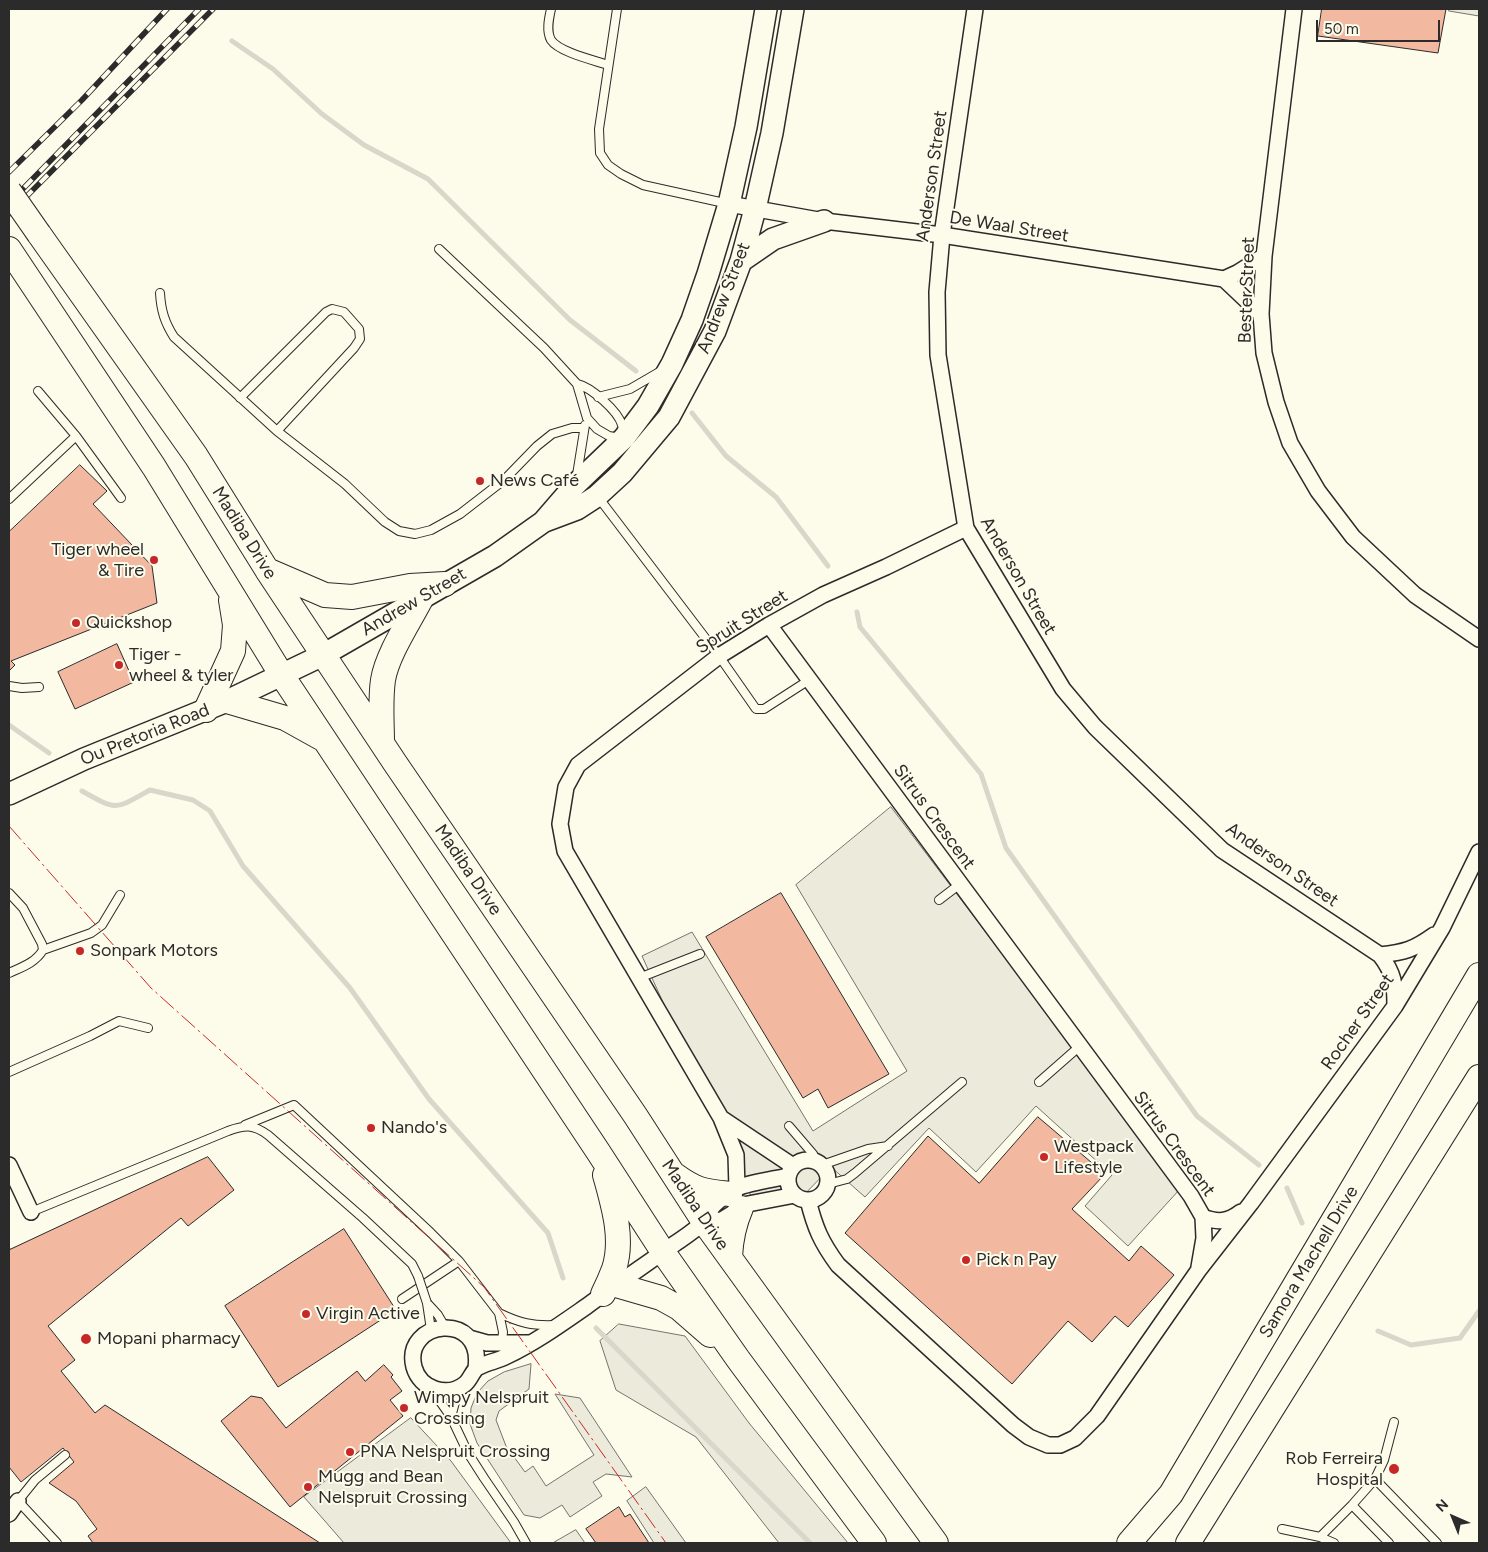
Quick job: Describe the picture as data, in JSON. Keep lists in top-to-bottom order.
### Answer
{
  "streets": {
    "main road": [
      "Andrew Street",
      "Madiba Drive",
      "Ou Pretoria Road",
      "Samora Machell Drive"
    ],
    "street": [
      "Anderson Street",
      "De Waal Street",
      "Bester Street",
      "Spruit Street",
      "Sitrus Crescent",
      "Rocher Street"
    ]
  },
  "crossings": [
    ["Anderson Street", "De Waal Street"],
    ["Anderson Street", "Spruit Street"],
    ["Anderson Street", "Rocher Street"],
    ["De Waal Street", "Andrew Street"],
    ["Andrew Street", "Madiba Drive"],
    ["Andrew Street", "Ou Pretoria Road"],
    ["Spruit Street", "Sitrus Crescent"],
    ["Sitrus Crescent", "Rocher Street"]
  ],
  "places": [
    "News Café",
    "Tiger wheel & Tire",
    "Quickshop",
    "Tiger - wheel & tyler",
    "Sonpark Motors",
    "Nando's",
    "Westpack Lifestyle",
    "Pick n Pay",
    "Virgin Active",
    "Mopani pharmacy",
    "Wimpy Nelspruit Crossing",
    "PNA Nelspruit Crossing",
    "Rob Ferreira Hospital",
    "Mugg and Bean Nelspruit Crossing"
  ],
  "scale_bar": "50 m",
  "north": "top left"
}
